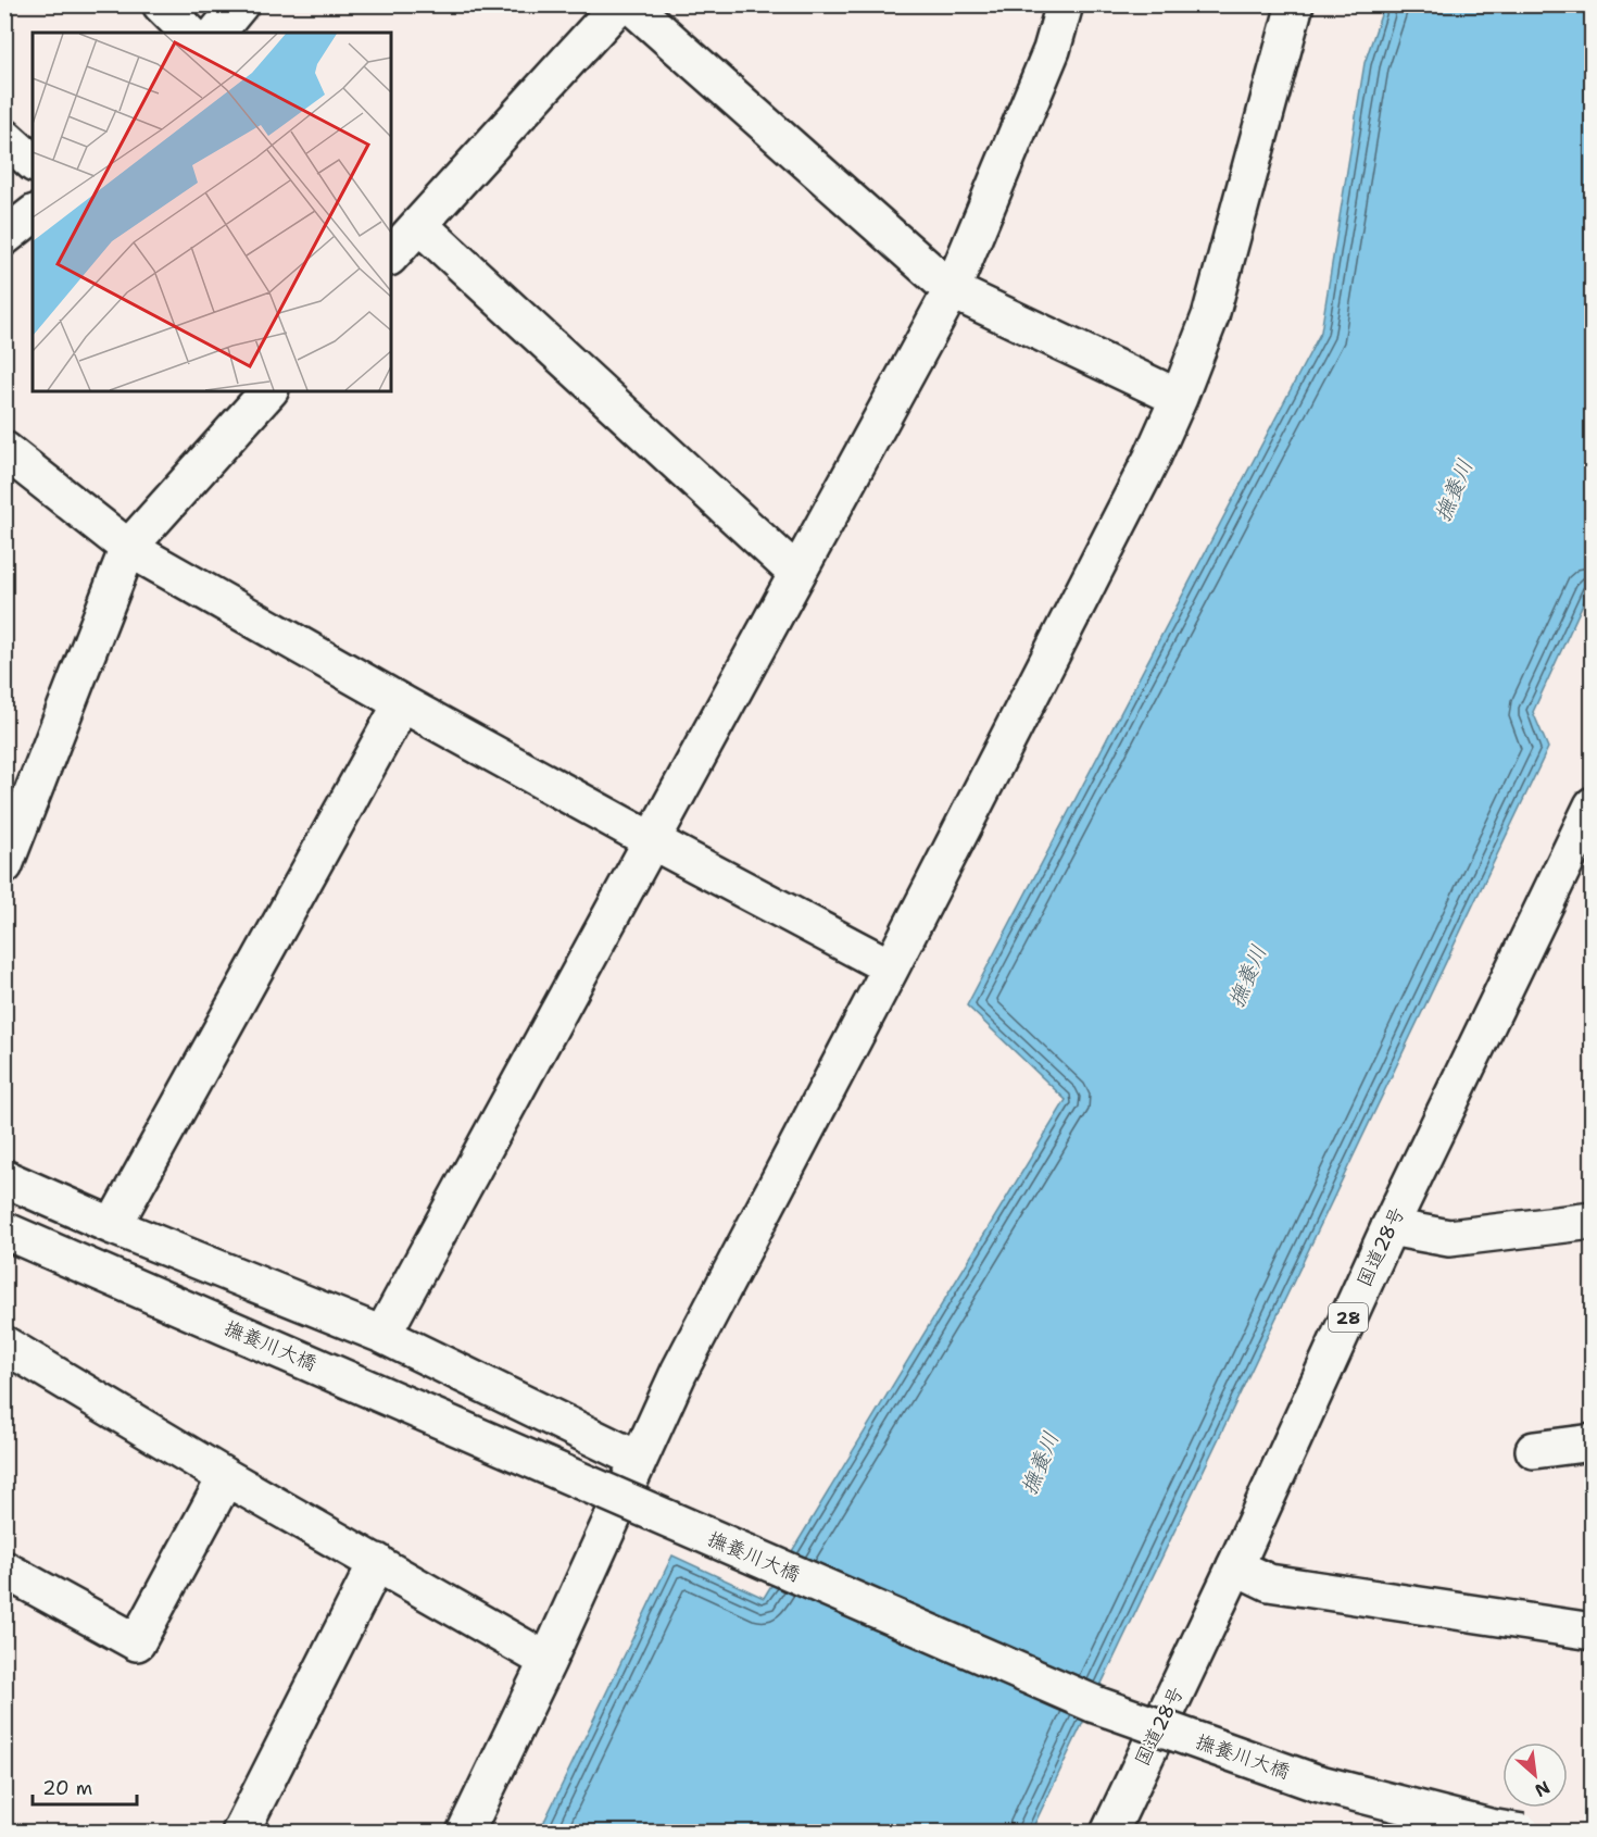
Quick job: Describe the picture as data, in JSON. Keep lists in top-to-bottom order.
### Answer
{
  "streets": {
    "main road": ["国道28号", "28", "撫養川大橋"]
  },
  "water": ["撫養川"],
  "scale_bar": "20 m",
  "north": "bottom right"
}
